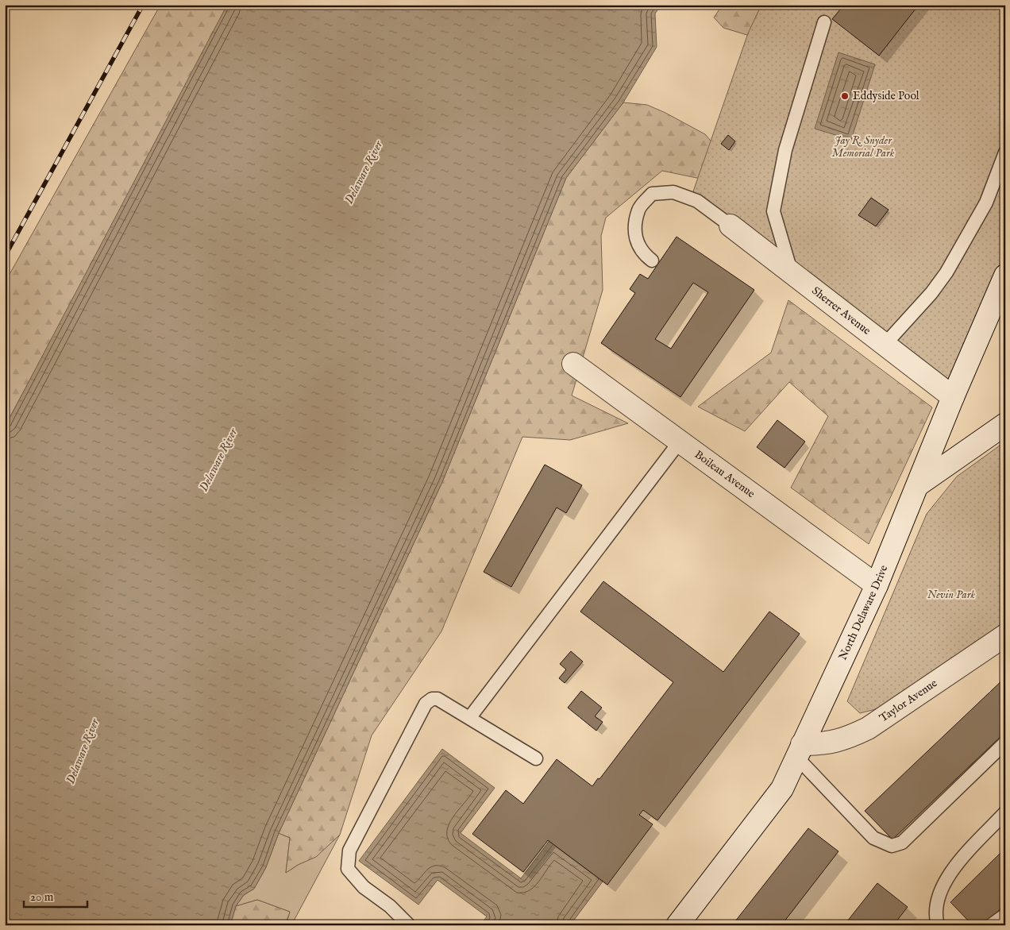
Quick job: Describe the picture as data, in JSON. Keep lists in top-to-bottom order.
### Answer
{
  "streets": {
    "street": [
      "Sherrer Avenue",
      "Boileau Avenue",
      "North Delaware Drive",
      "Taylor Avenue"
    ]
  },
  "crossings": [
    ["Sherrer Avenue", "North Delaware Drive"],
    ["Boileau Avenue", "North Delaware Drive"],
    ["North Delaware Drive", "Taylor Avenue"]
  ],
  "water": ["Delaware River"],
  "parks": ["Jay R. Snyder Memorial Park", "Nevin Park"],
  "places": ["Eddyside Pool"],
  "scale_bar": "20 m"
}
